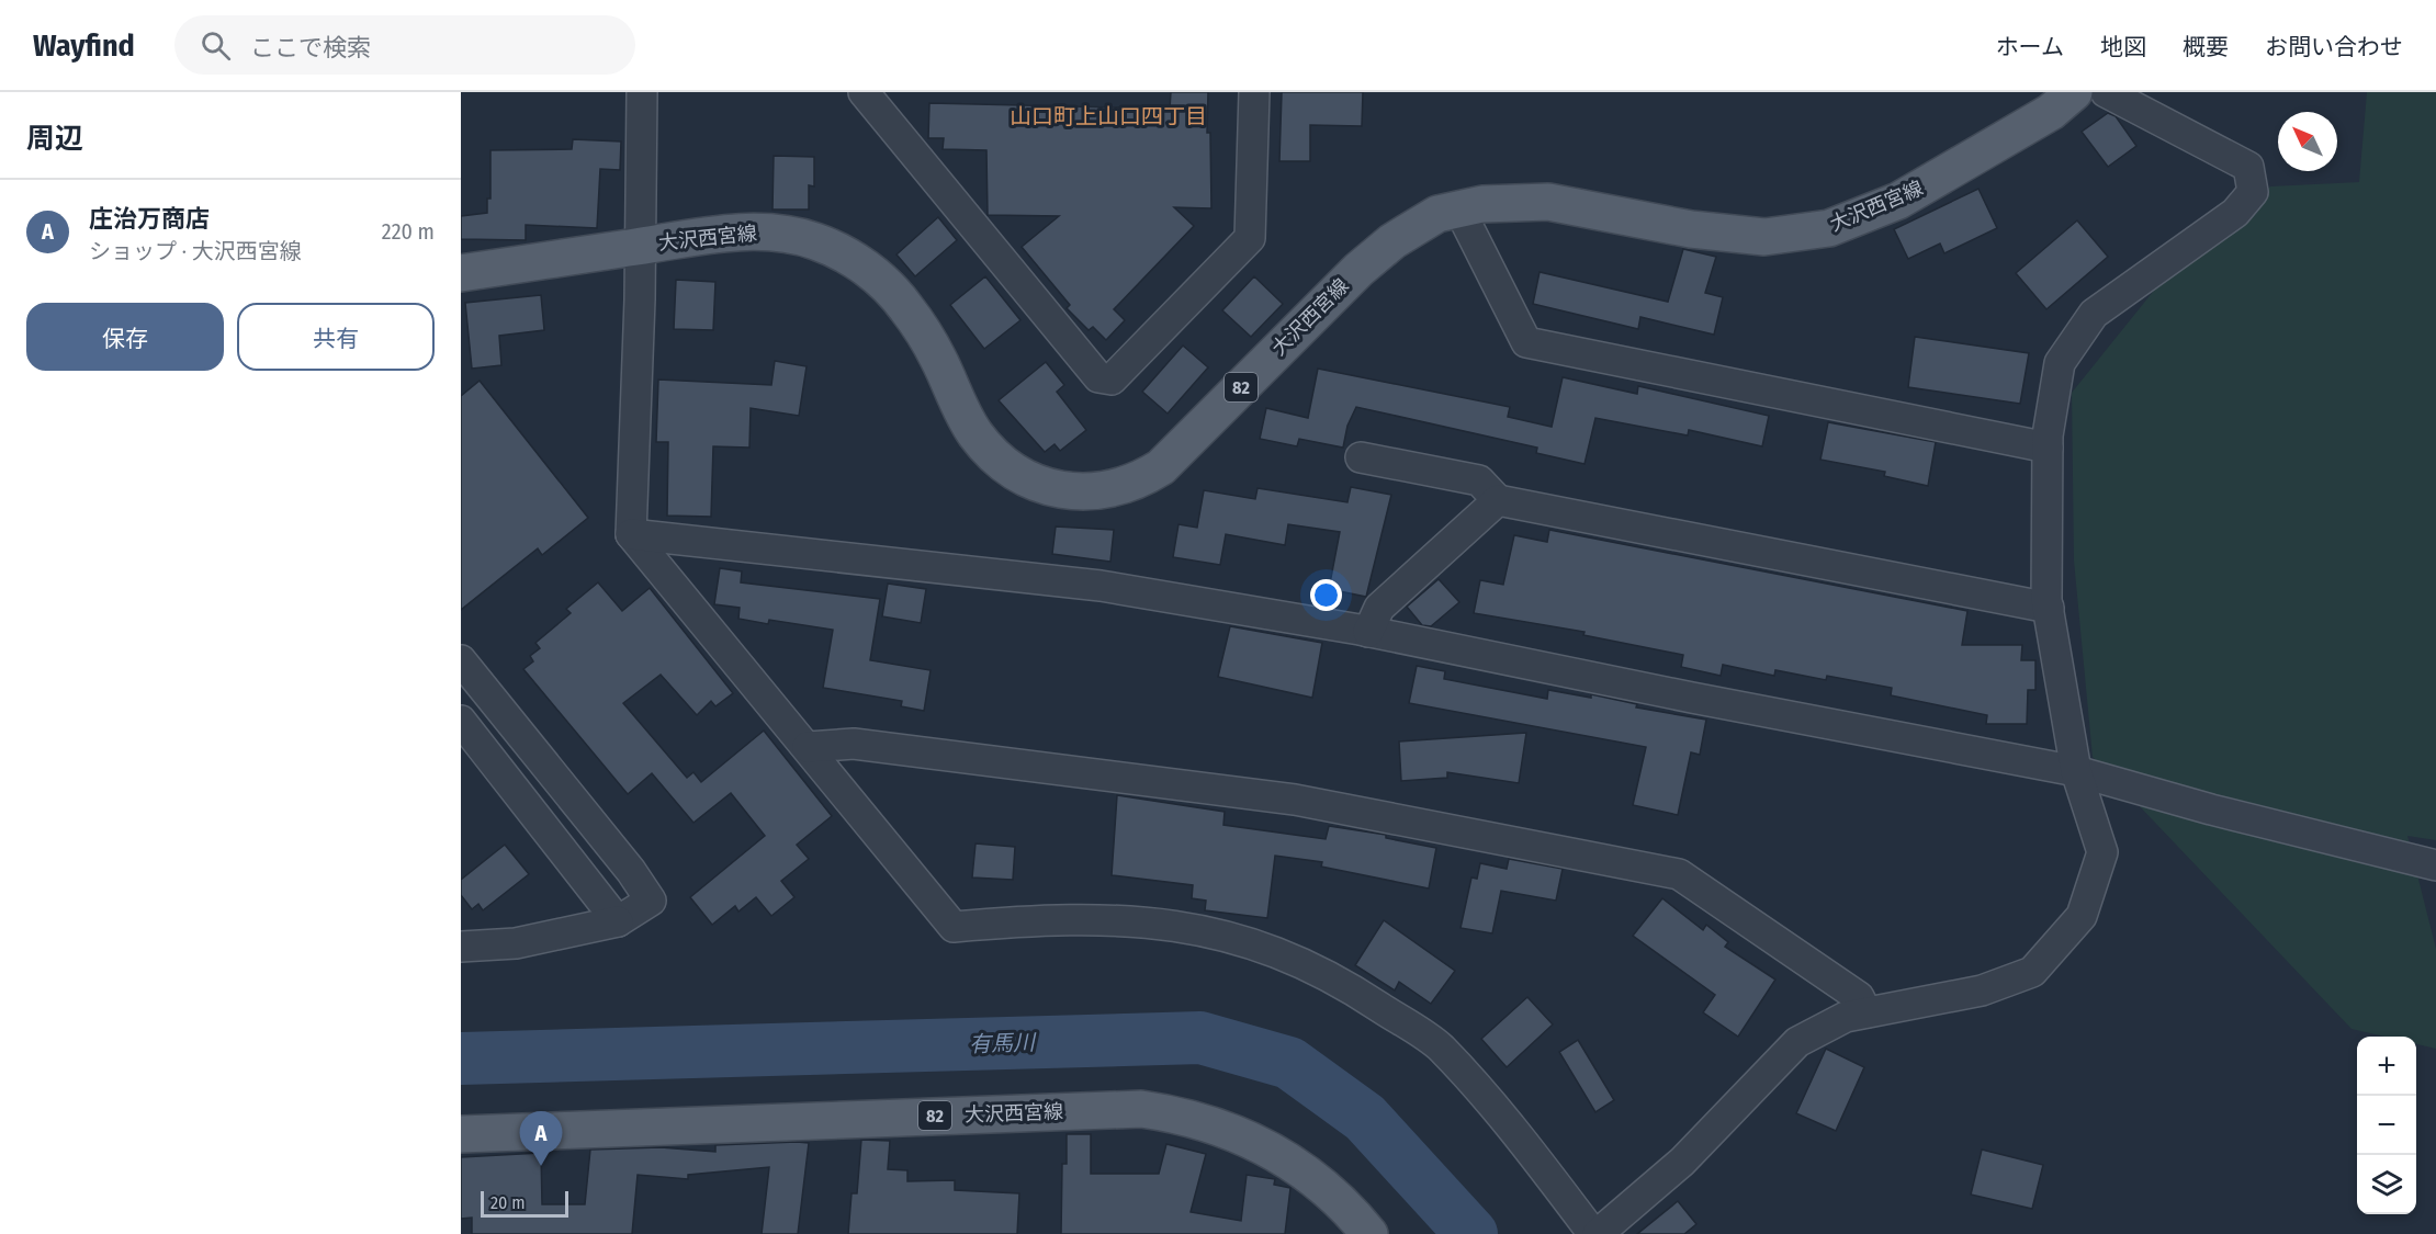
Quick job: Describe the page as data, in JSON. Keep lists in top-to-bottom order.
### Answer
{
  "streets": {
    "main road": ["大沢西宮線", "82"]
  },
  "districts": ["山口町上山口四丁目"],
  "water": ["有馬川"],
  "scale_bar": "20 m",
  "north": "top left",
  "page": {
    "header": "Wayfind",
    "search": "ここで検索",
    "nav": [
      "ホーム",
      "地図",
      "概要",
      "お問い合わせ"
    ],
    "heading": "周辺",
    "list": [
      {
        "mark": "A",
        "name": "庄治万商店",
        "note": "ショップ · 大沢西宮線",
        "value": "220 m"
      }
    ],
    "buttons": ["保存", "共有"],
    "map_buttons": ["+", "−"],
    "pins": "A",
    "scale": "20 m"
  }
}
